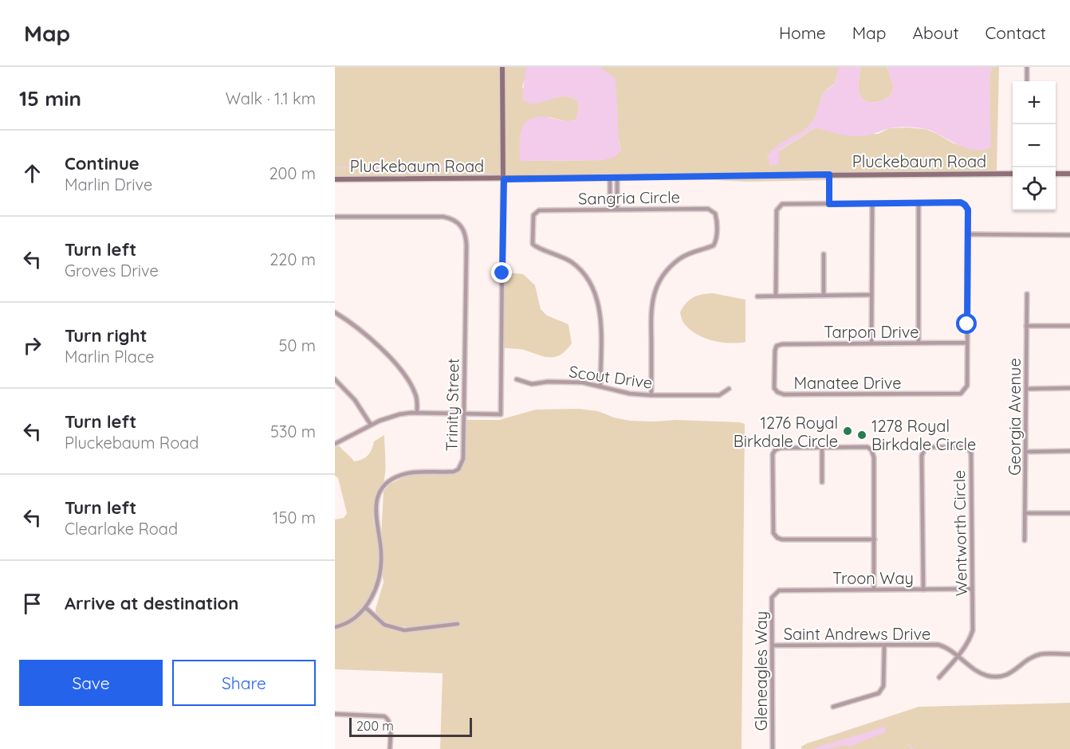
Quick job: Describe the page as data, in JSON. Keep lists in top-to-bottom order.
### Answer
{
  "streets": {
    "street": [
      "Pluckebaum Road",
      "Sangria Circle",
      "Tarpon Drive",
      "Scout Drive",
      "Manatee Drive",
      "Trinity Street",
      "Georgia Avenue",
      "Wentworth Circle",
      "Troon Way",
      "Saint Andrews Drive",
      "Gleneagles Way"
    ]
  },
  "crossings": [
    ["Sangria Circle", "Scout Drive"],
    ["Tarpon Drive", "Manatee Drive"],
    ["Wentworth Circle", "Troon Way"],
    ["Wentworth Circle", "Saint Andrews Drive"],
    ["Troon Way", "Gleneagles Way"],
    ["Saint Andrews Drive", "Gleneagles Way"]
  ],
  "places": ["1276 Royal Birkdale Circle", "1278 Royal Birkdale Circle"],
  "scale_bar": "200 m",
  "page": {
    "header": "Map",
    "nav": [
      "Home",
      "Map",
      "About",
      "Contact"
    ],
    "heading": ["15 min", "Walk · 1.1 km"],
    "map_buttons": ["+", "−"],
    "list": [
      ["Continue", "Marlin Drive", "200 m"],
      ["Turn left", "Groves Drive", "220 m"],
      ["Turn right", "Marlin Place", "50 m"],
      ["Turn left", "Pluckebaum Road", "530 m"],
      ["Turn left", "Clearlake Road", "150 m"],
      "Arrive at destination"
    ],
    "buttons": ["Save", "Share"],
    "scale": "200 m"
  }
}
